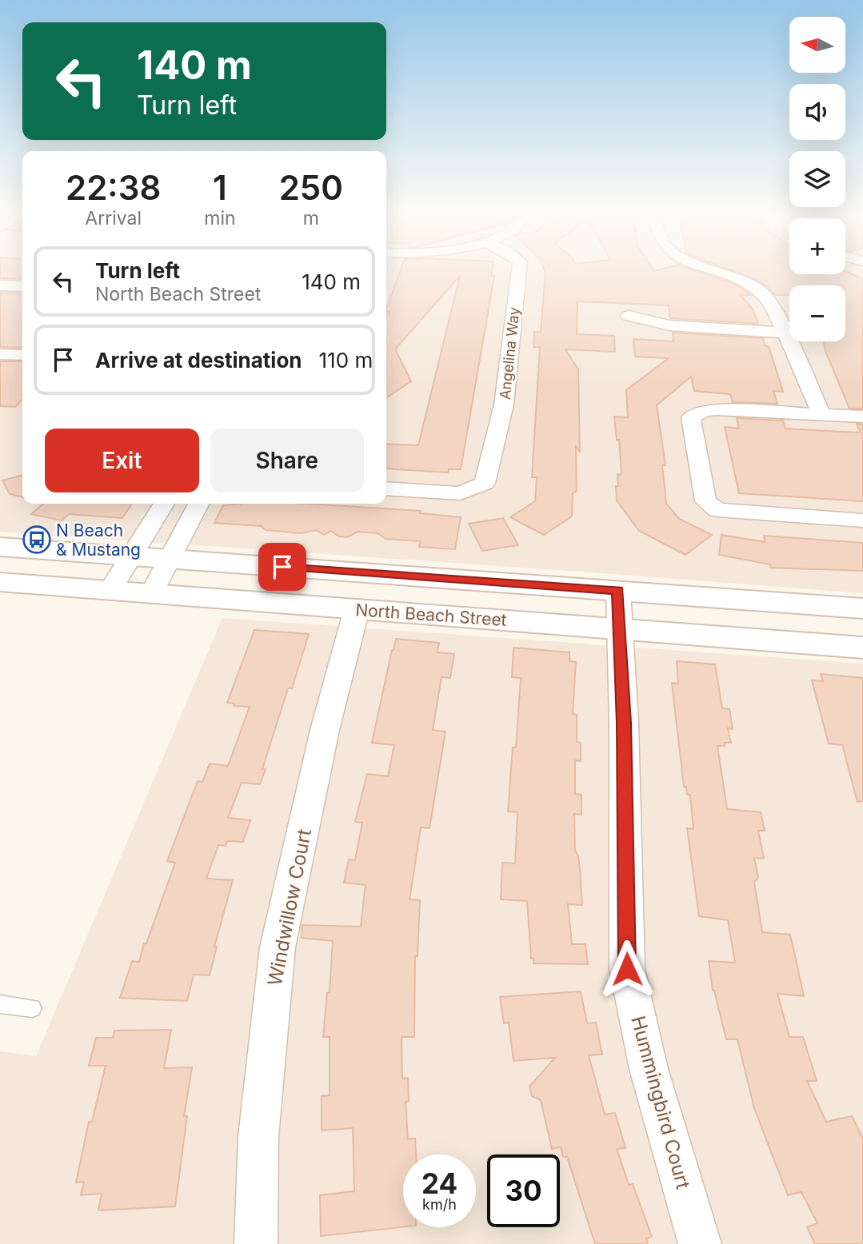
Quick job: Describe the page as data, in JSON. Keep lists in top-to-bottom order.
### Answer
{
  "streets": {
    "main road": ["North Beach Street"],
    "street": ["Angelina Way", "Windwillow Court", "Hummingbird Court"]
  },
  "crossings": [
    ["North Beach Street", "Windwillow Court"],
    ["North Beach Street", "Hummingbird Court"]
  ],
  "places": {
    "bus stop": ["N Beach & Mustang"]
  },
  "north": "left",
  "page": {
    "map_buttons": ["+", "−"],
    "turn": ["140 m", "Turn left"],
    "eta": [
      "22:38",
      "Arrival",
      "1",
      "min",
      "250",
      "m"
    ],
    "list": [
      {
        "name": "Turn left",
        "note": "North Beach Street",
        "value": "140 m"
      },
      {
        "name": "Arrive at destination",
        "value": "110 m"
      }
    ],
    "buttons": ["Exit", "Share"],
    "speed": "24 km/h",
    "limit": "30"
  }
}
